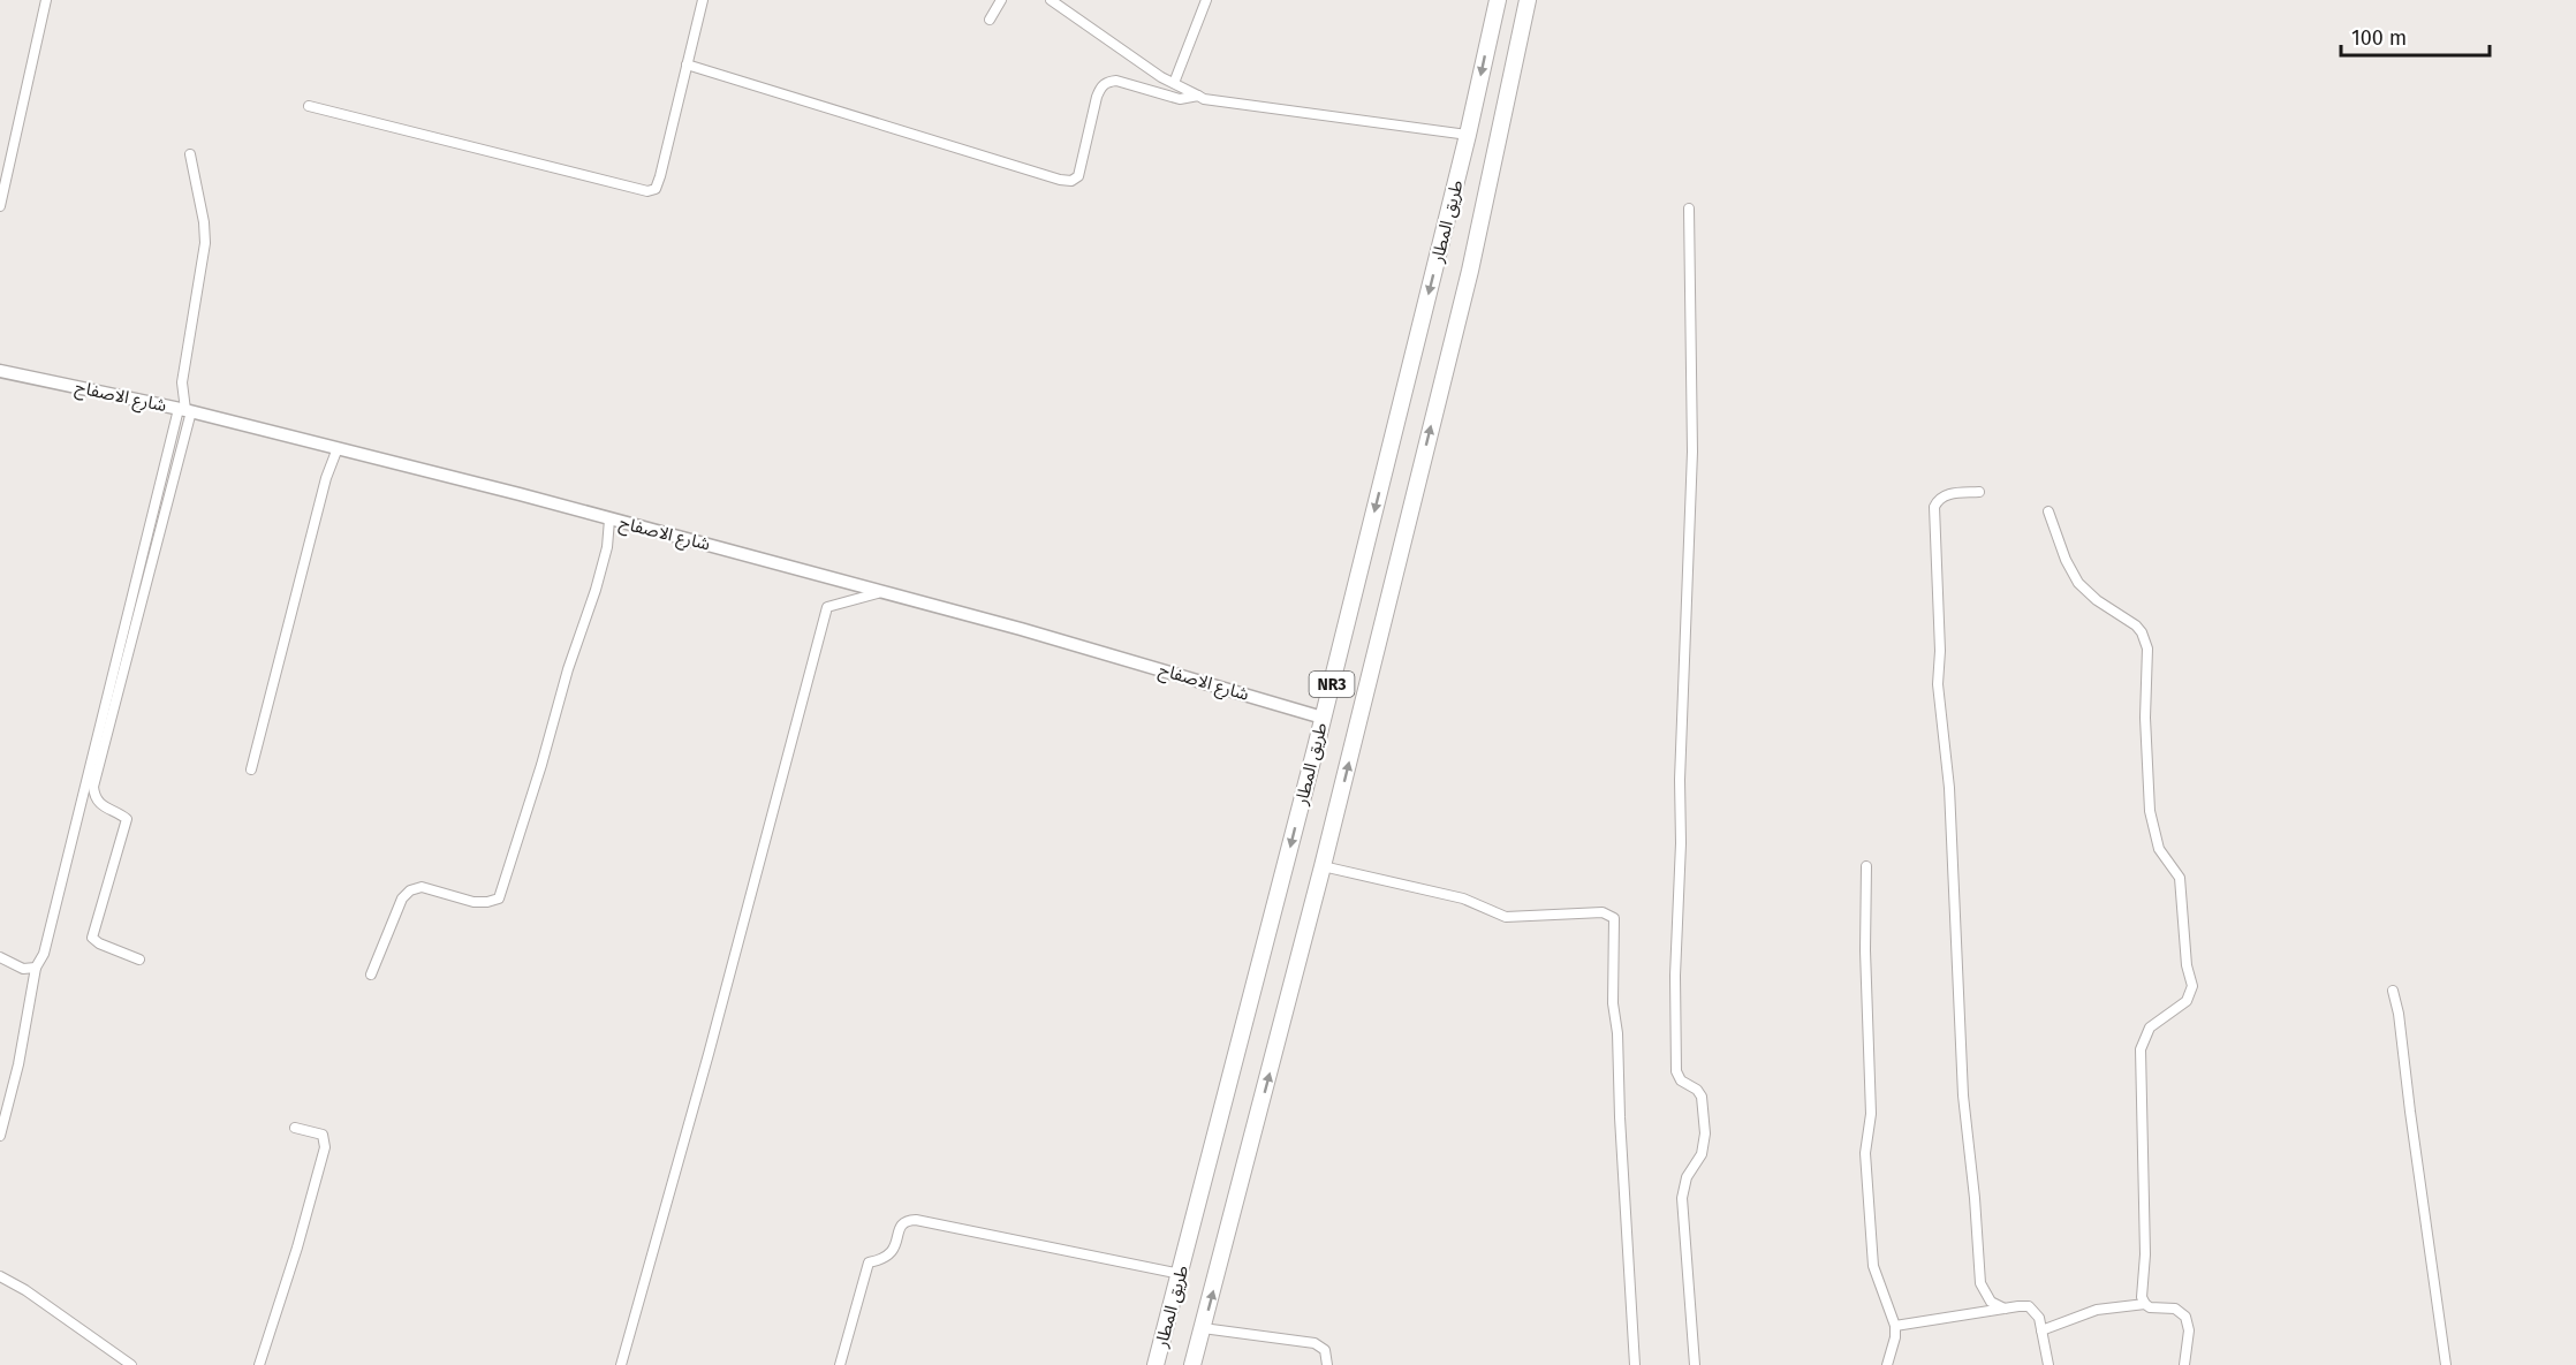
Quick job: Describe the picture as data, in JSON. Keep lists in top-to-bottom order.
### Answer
{
  "streets": {
    "highway": ["طريق المطار", "NR3"],
    "street": ["شارع الاصفاح"]
  },
  "crossings": [
    ["طريق المطار", "شارع الاصفاح"]
  ],
  "scale_bar": "100 m"
}
